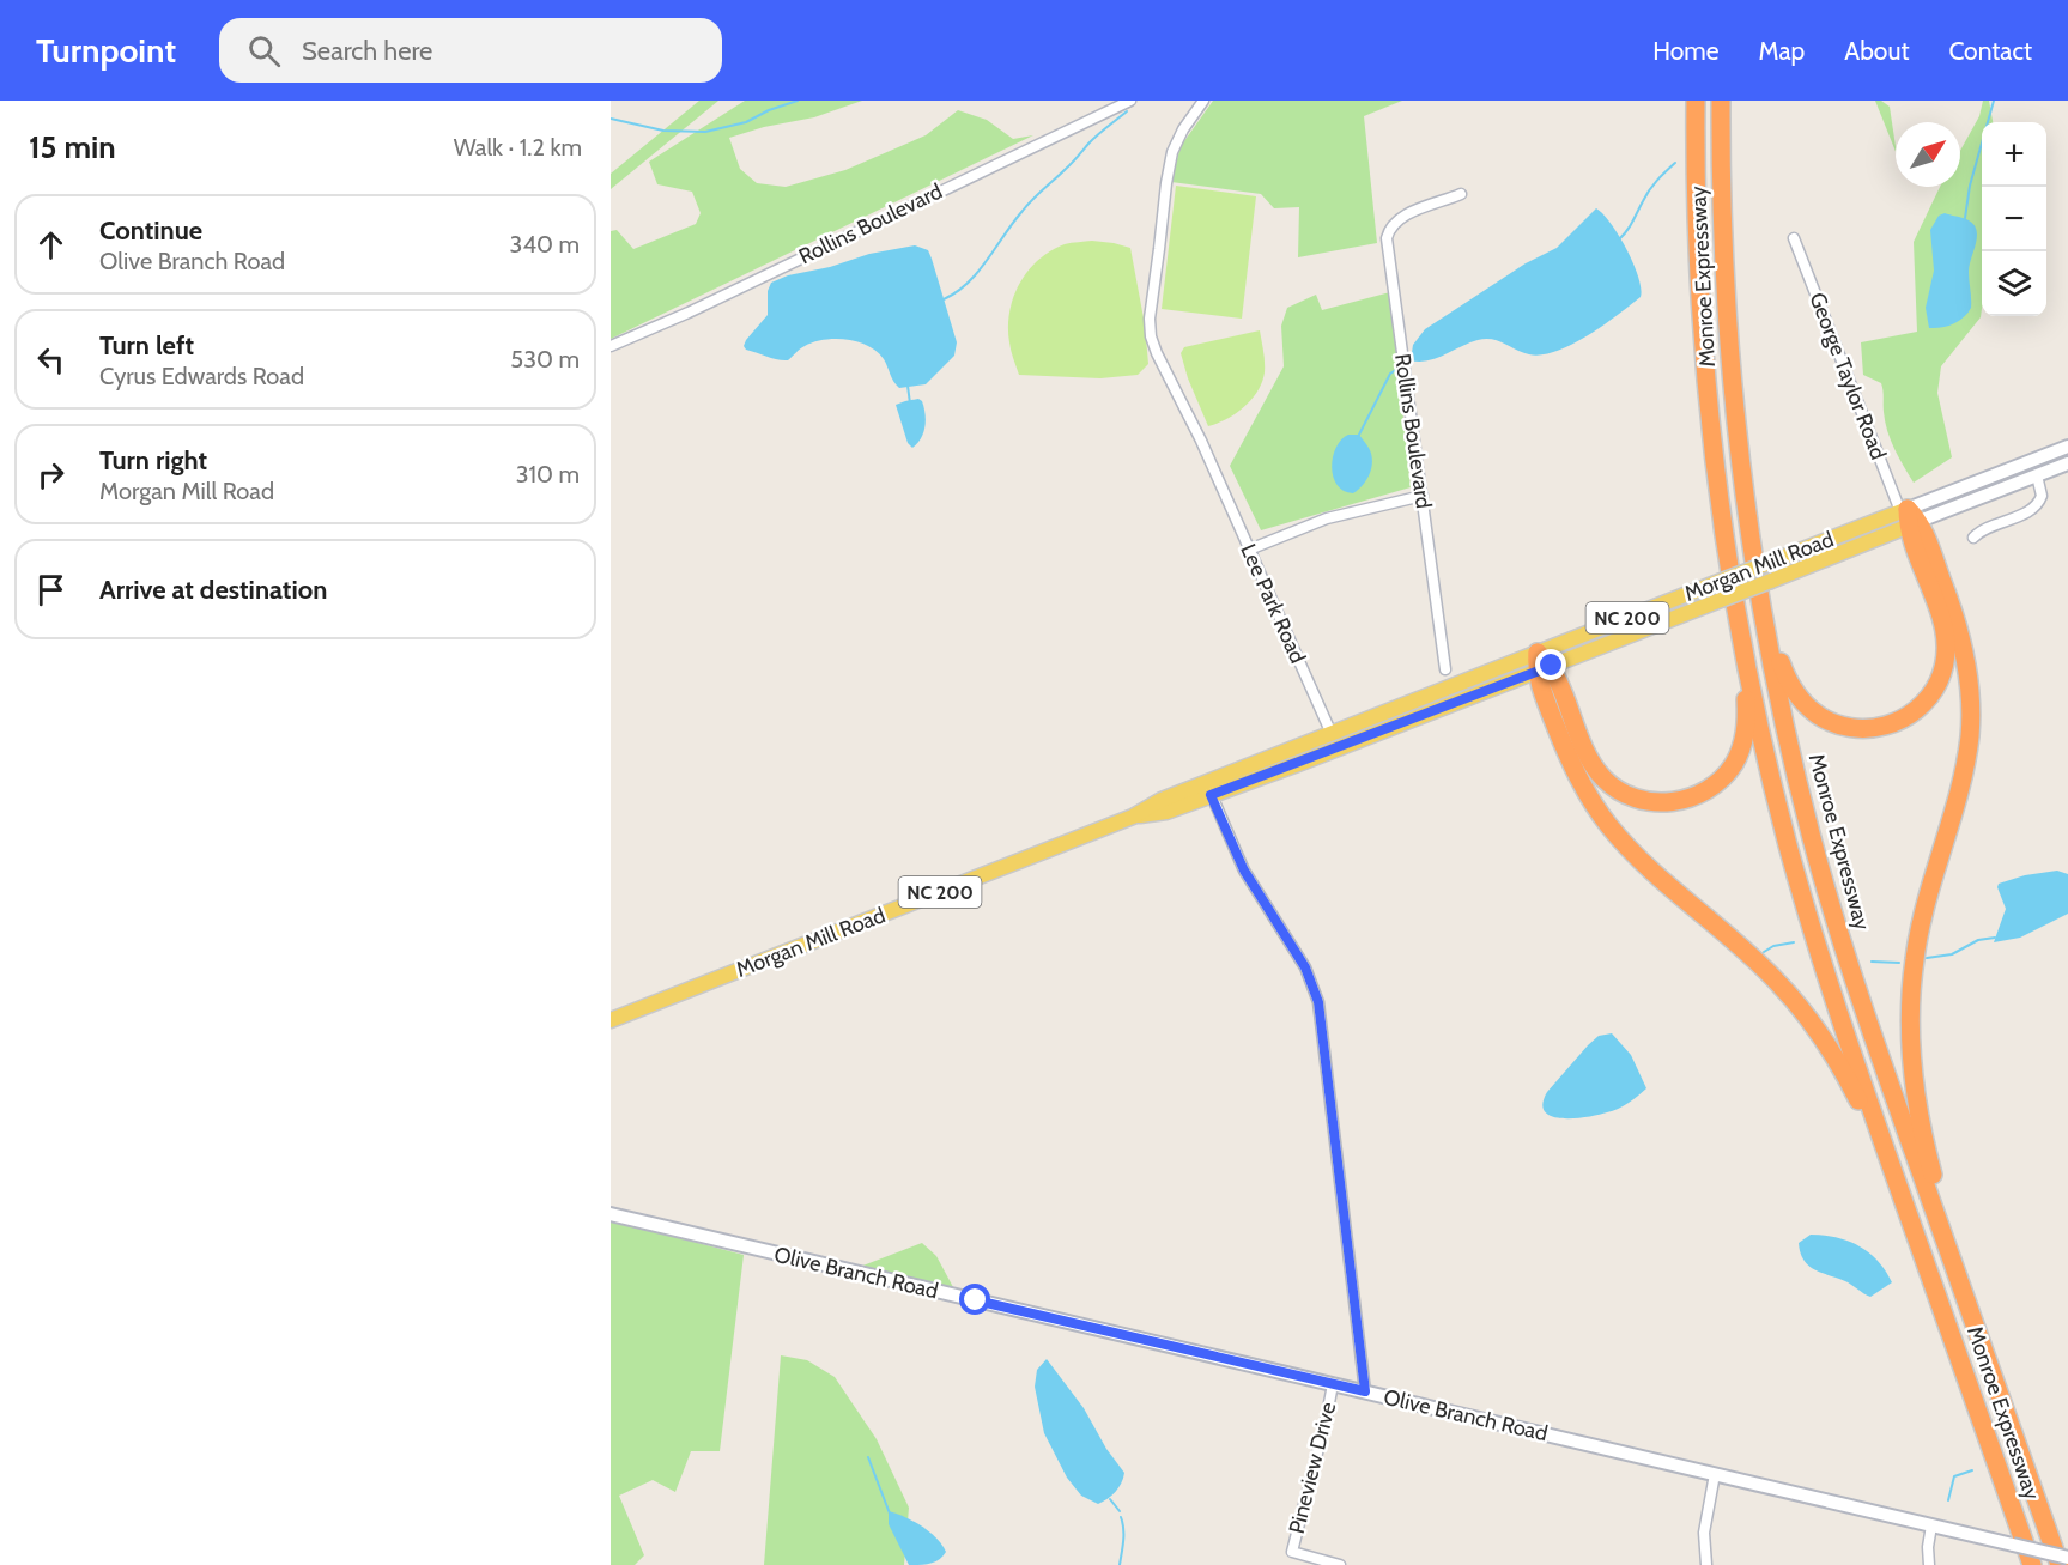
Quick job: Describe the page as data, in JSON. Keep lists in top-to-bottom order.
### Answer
{
  "streets": {
    "highway": ["Monroe Expressway"],
    "main road": ["Morgan Mill Road", "NC 200"],
    "street": [
      "Rollins Boulevard",
      "George Taylor Road",
      "Lee Park Road",
      "Olive Branch Road",
      "Pineview Drive"
    ]
  },
  "crossings": [
    ["George Taylor Road", "Morgan Mill Road"],
    ["Morgan Mill Road", "Lee Park Road"],
    ["Olive Branch Road", "Pineview Drive"]
  ],
  "north": "top right",
  "page": {
    "header": "Turnpoint",
    "search": "Search here",
    "nav": [
      "Home",
      "Map",
      "About",
      "Contact"
    ],
    "heading": ["15 min", "Walk · 1.2 km"],
    "map_buttons": ["+", "−"],
    "list": [
      ["Continue", "Olive Branch Road", "340 m"],
      ["Turn left", "Cyrus Edwards Road", "530 m"],
      ["Turn right", "Morgan Mill Road", "310 m"],
      "Arrive at destination"
    ]
  }
}
